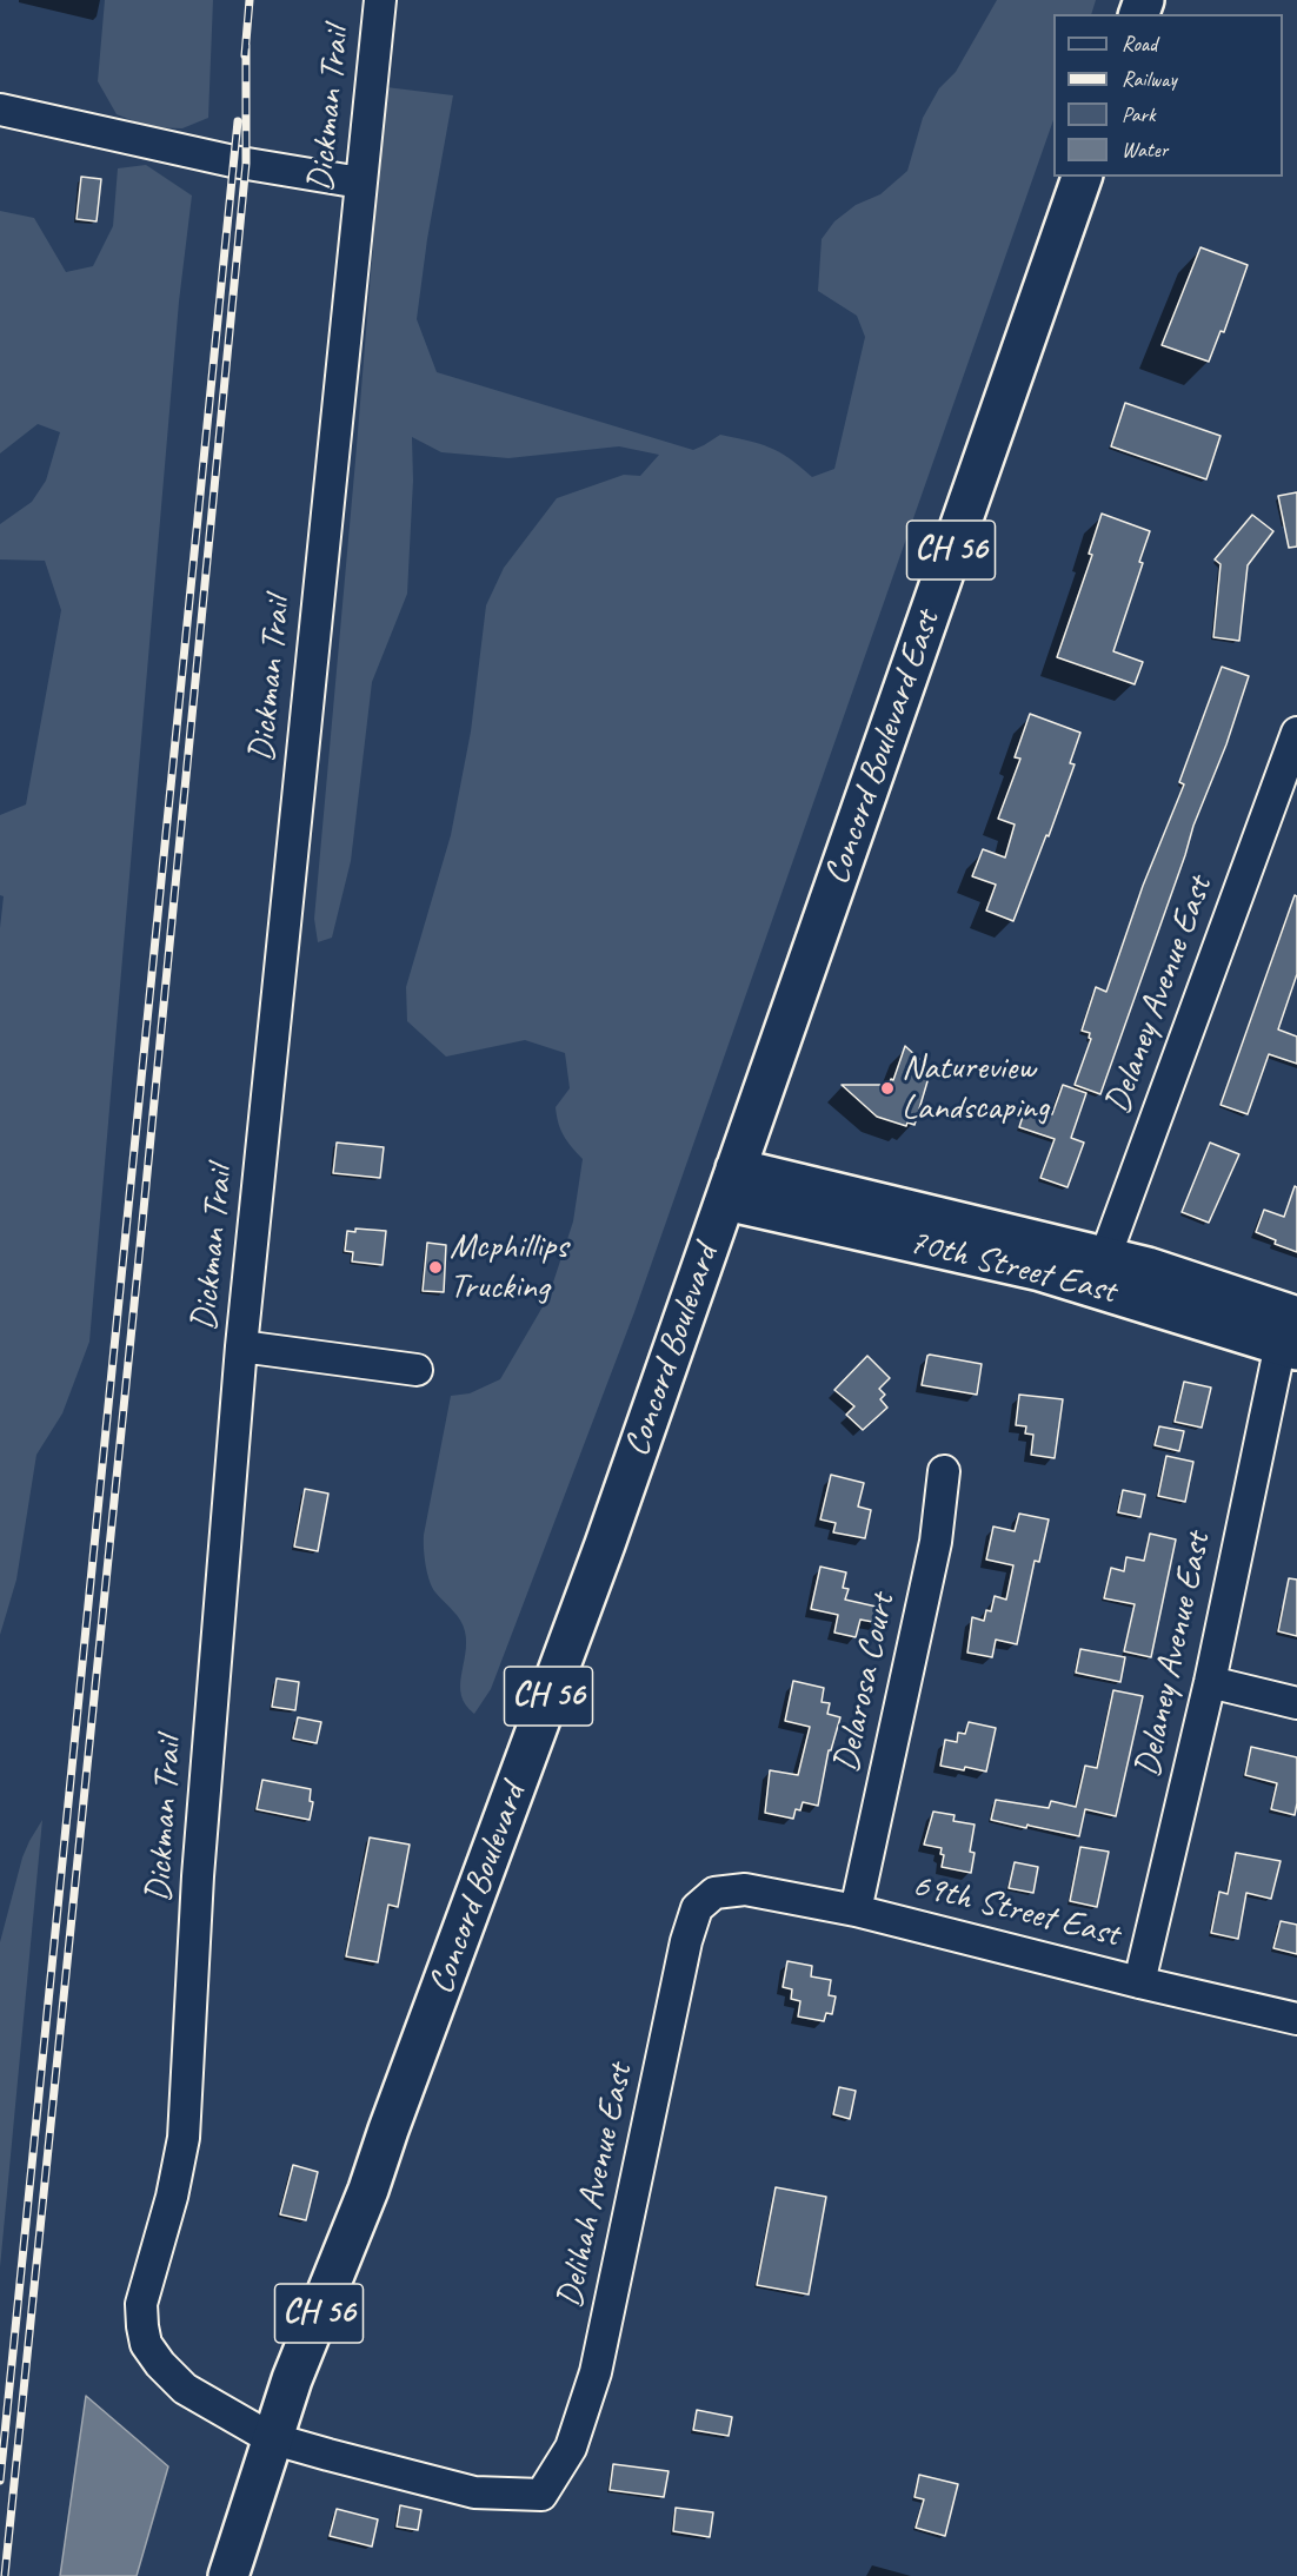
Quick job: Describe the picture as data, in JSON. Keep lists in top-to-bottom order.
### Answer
{
  "streets": {
    "main road": [
      "CH 56",
      "Concord Boulevard East",
      "70th Street East",
      "Concord Boulevard"
    ],
    "street": [
      "Dickman Trail",
      "Delaney Avenue East",
      "Delarosa Court",
      "69th Street East",
      "Delihah Avenue East"
    ]
  },
  "crossings": [
    ["Dickman Trail", "Concord Boulevard"],
    ["Dickman Trail", "Delihah Avenue East"],
    ["Concord Boulevard East", "70th Street East"],
    ["Concord Boulevard East", "Concord Boulevard"],
    ["Delaney Avenue East", "70th Street East"],
    ["Delaney Avenue East", "69th Street East"],
    ["70th Street East", "Concord Boulevard"],
    ["Delarosa Court", "69th Street East"],
    ["69th Street East", "Delihah Avenue East"]
  ],
  "places": ["Natureview Landscaping", "Mcphillips Trucking"],
  "legend": [
    "Road",
    "Railway",
    "Park",
    "Water"
  ]
}
